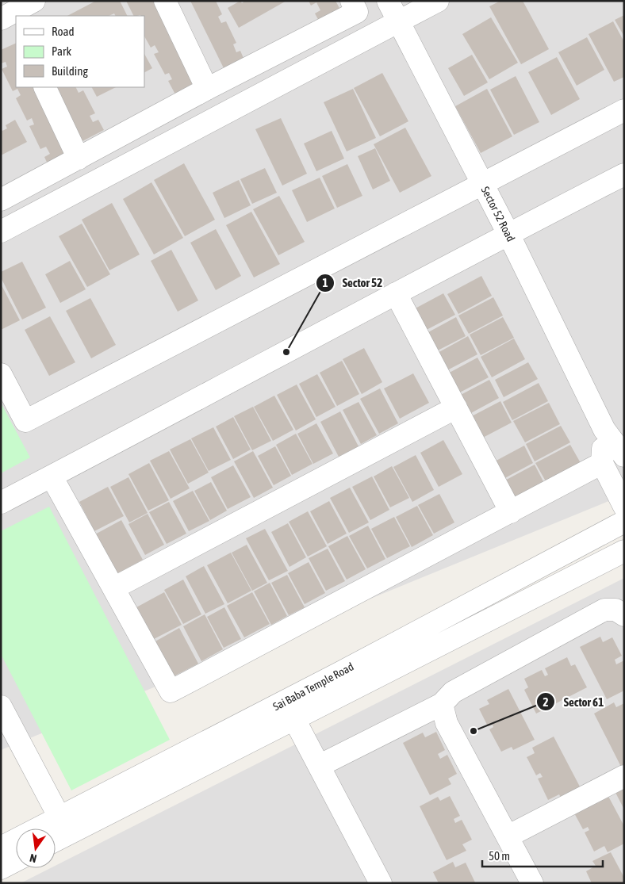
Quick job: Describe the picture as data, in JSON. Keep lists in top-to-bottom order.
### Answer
{
  "streets": {
    "street": ["Sector 52 Road", "Sai Baba Temple Road"]
  },
  "places": ["Sector 52", "Sector 61"],
  "legend": ["Road", "Park", "Building"],
  "scale_bar": "50 m",
  "north": "bottom"
}
